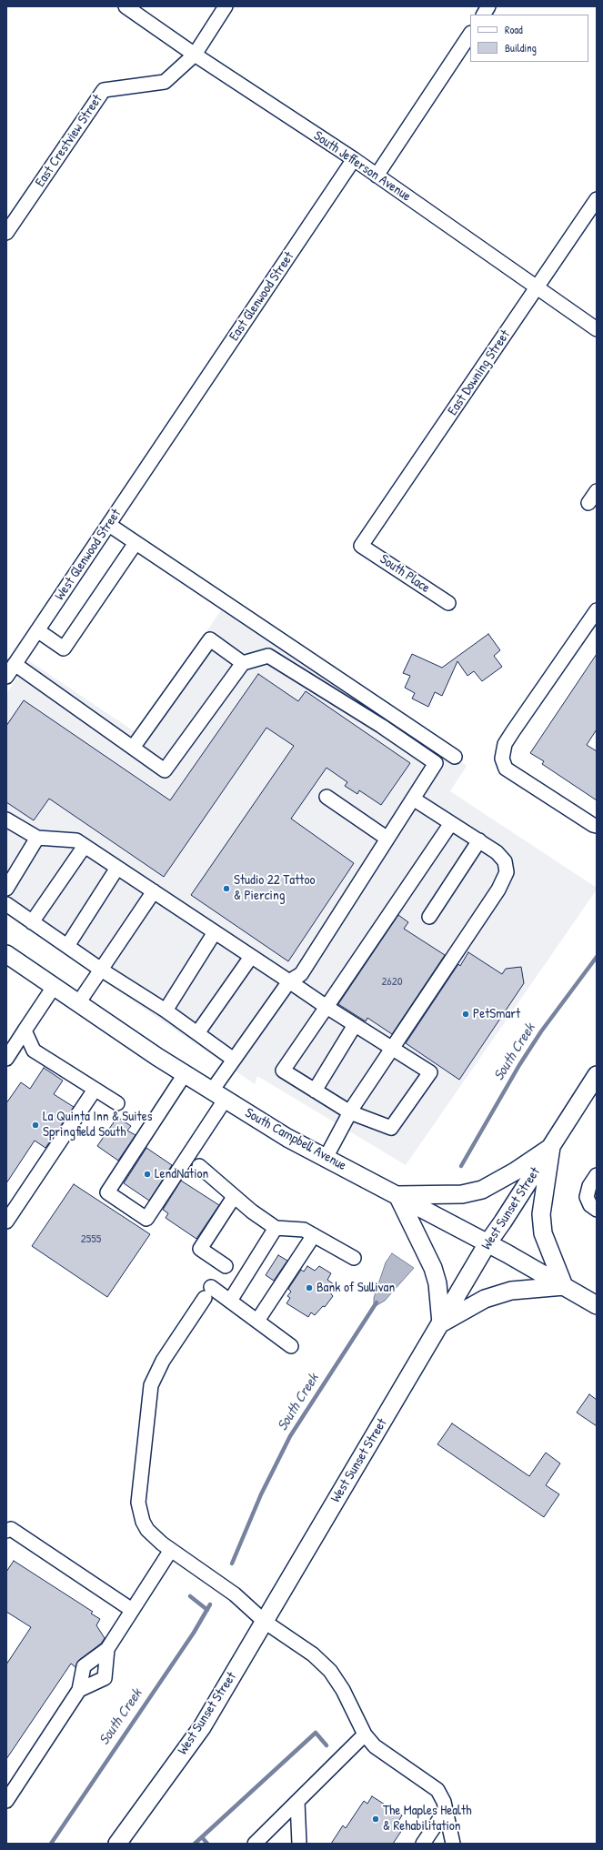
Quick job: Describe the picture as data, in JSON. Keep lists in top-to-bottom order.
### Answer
{
  "streets": {
    "main road": ["South Campbell Avenue", "West Sunset Street"],
    "street": [
      "East Crestview Street",
      "South Jefferson Avenue",
      "East Glenwood Street",
      "East Downing Street",
      "West Glenwood Street",
      "South Place"
    ]
  },
  "crossings": [
    ["East Crestview Street", "South Jefferson Avenue"],
    ["South Jefferson Avenue", "East Glenwood Street"],
    ["South Jefferson Avenue", "East Downing Street"],
    ["East Glenwood Street", "West Glenwood Street"],
    ["East Downing Street", "South Place"],
    ["South Campbell Avenue", "West Sunset Street"]
  ],
  "water": ["South Creek"],
  "places": [
    "Studio 22 Tattoo & Piercing",
    "PetSmart",
    "La Quinta Inn & Suites Springfield South",
    "LendNation",
    "Bank of Sullivan",
    "The Maples Health & Rehabilitation"
  ],
  "house_numbers": ["2620", "2555"],
  "legend": ["Road", "Building"]
}
